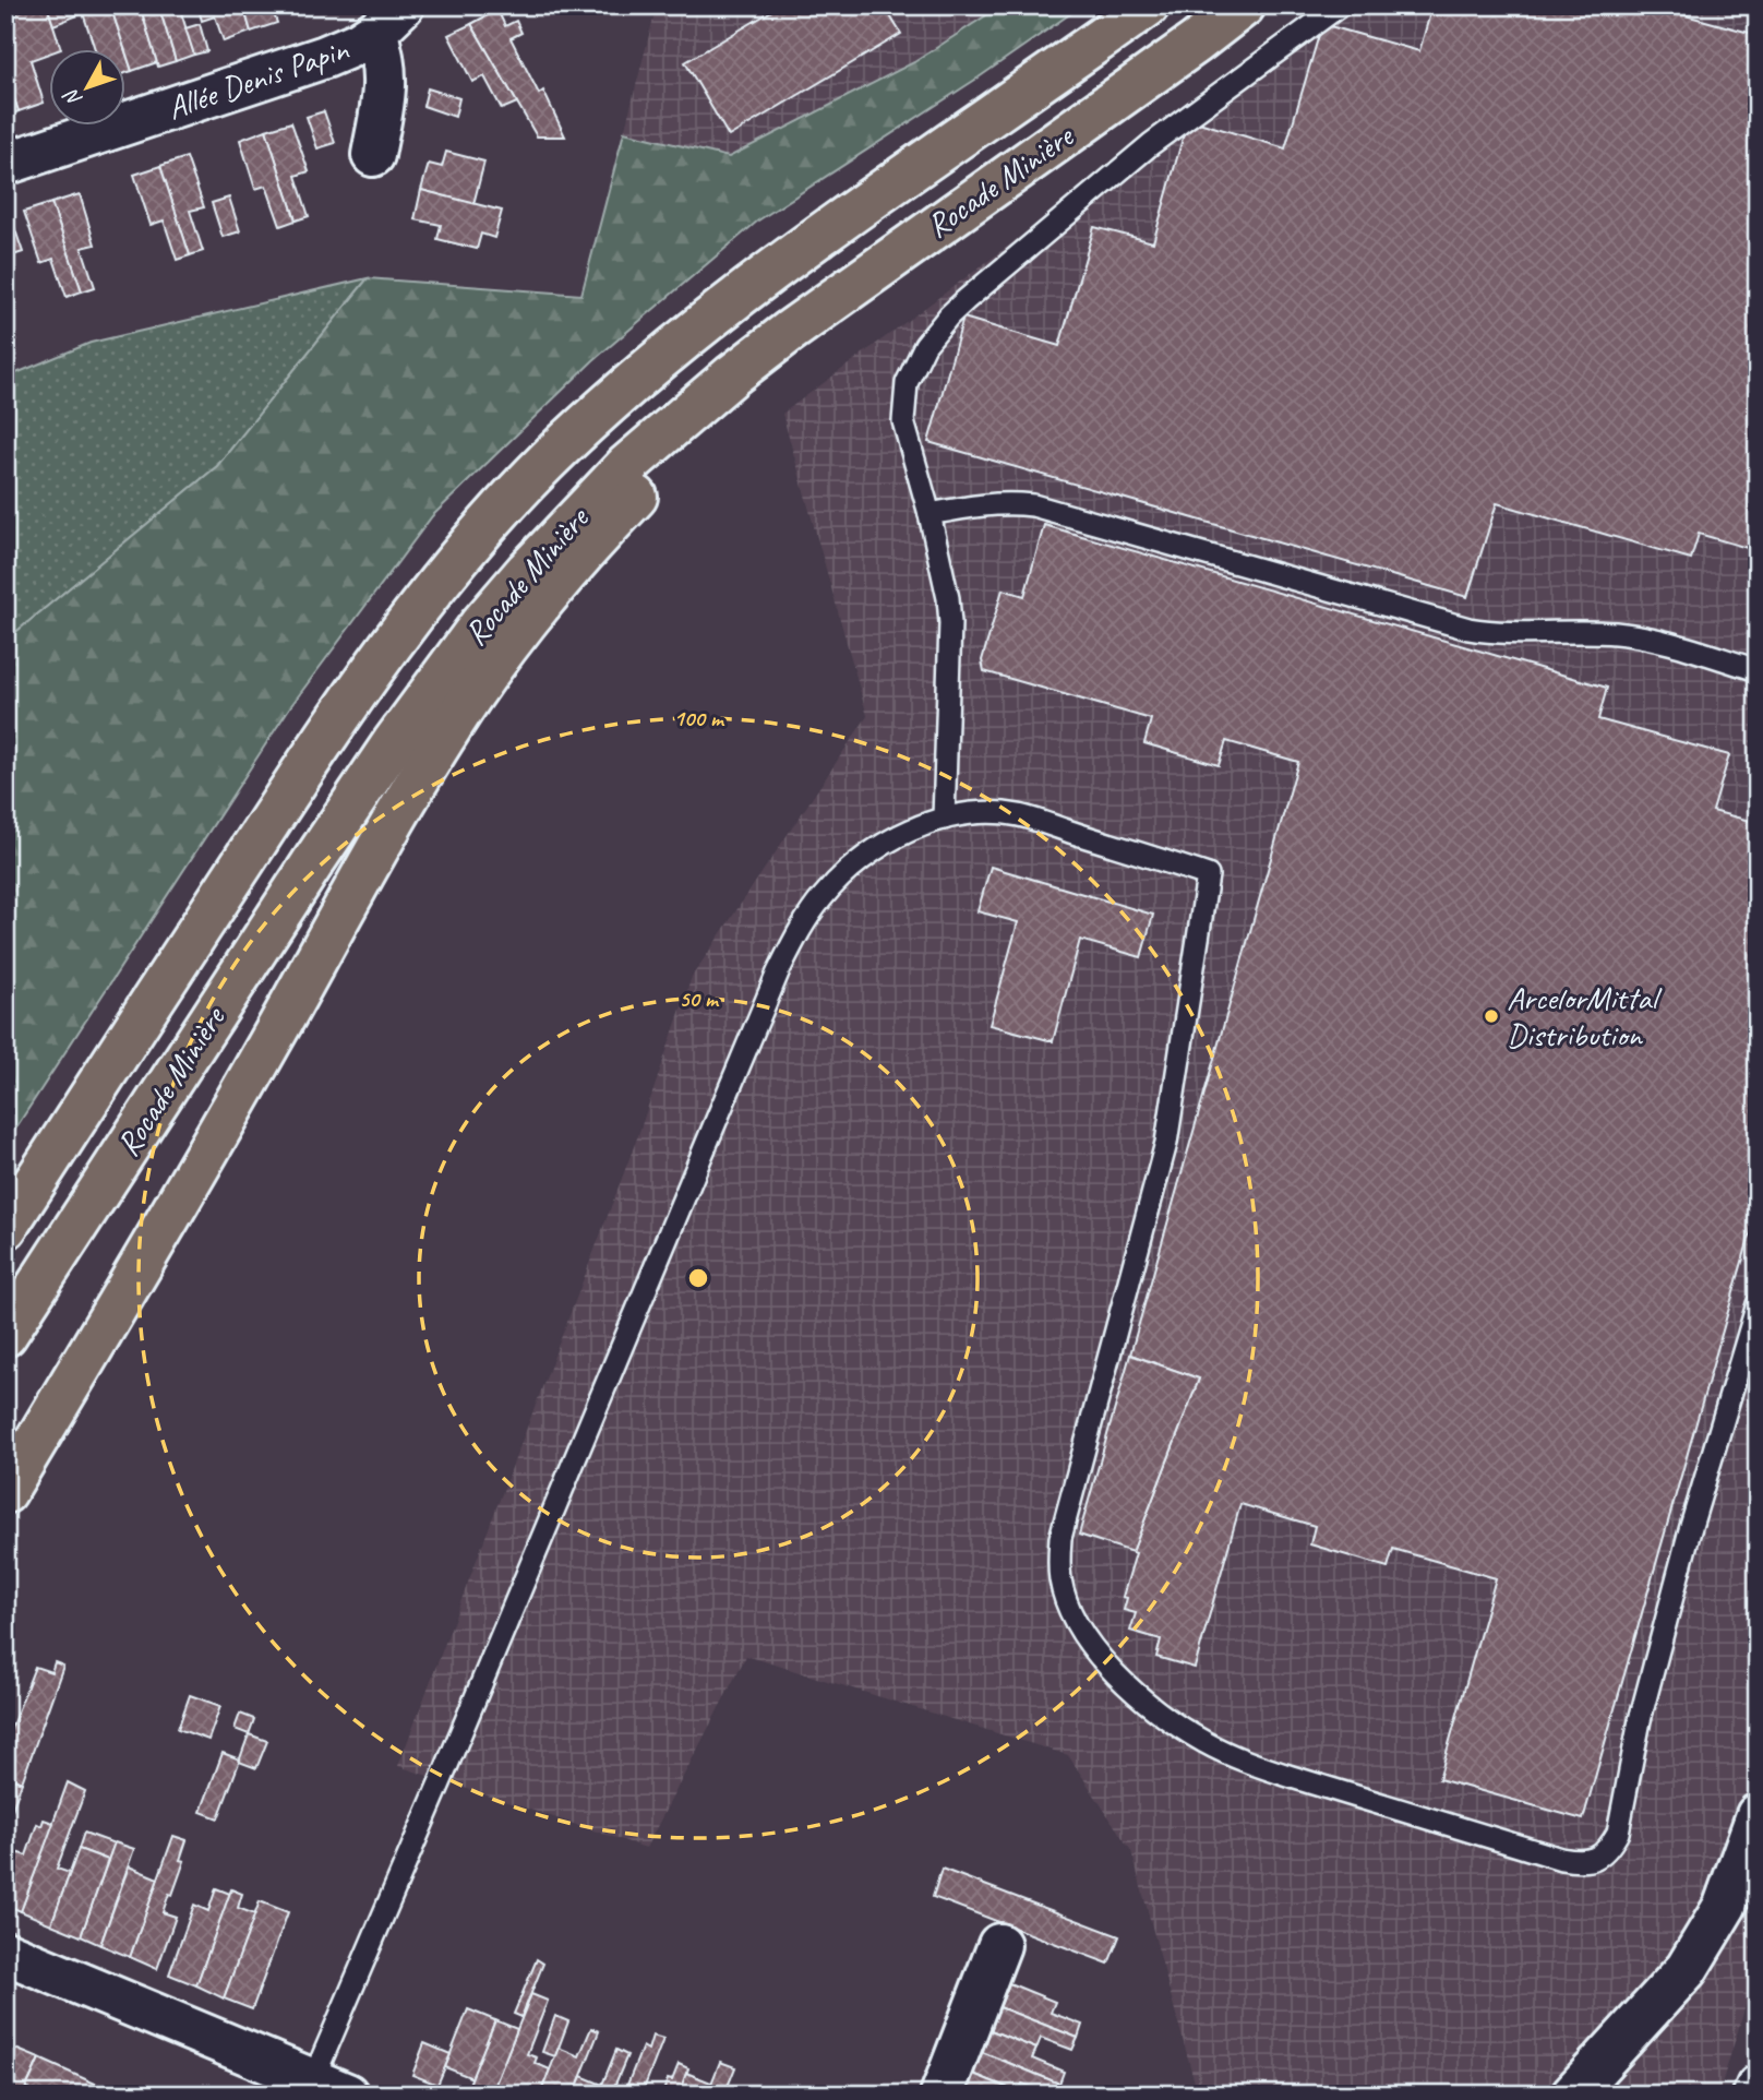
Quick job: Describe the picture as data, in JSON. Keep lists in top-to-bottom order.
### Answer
{
  "streets": {
    "highway": ["Rocade Minière"],
    "street": ["Allée Denis Papin"]
  },
  "places": ["ArcelorMittal Distribution"],
  "north": "bottom left",
  "rings": ["100 m", "50 m"]
}
